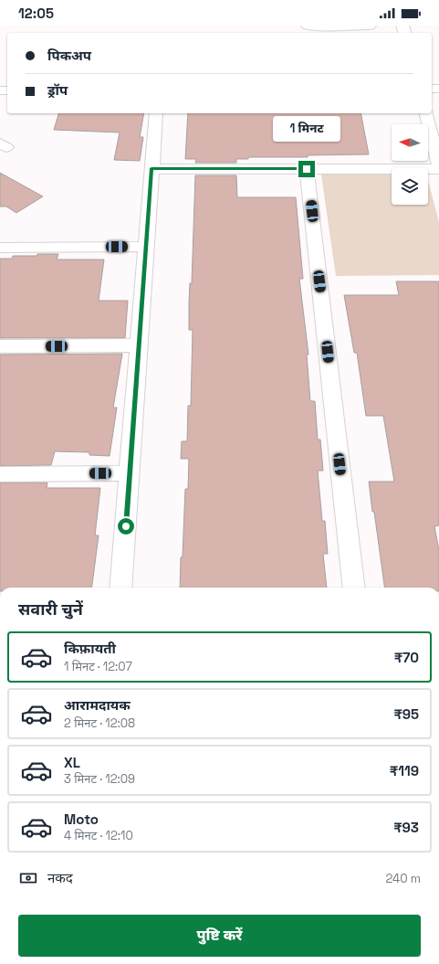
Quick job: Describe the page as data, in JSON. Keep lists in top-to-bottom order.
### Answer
{
  "north": "left",
  "page": {
    "status": "12:05",
    "banner": ["पिकअप", "ड्रॉप"],
    "bubble": "1 मिनट",
    "heading": "सवारी चुनें",
    "list": [
      {
        "name": "किफ़ायती",
        "note": "1 मिनट · 12:07",
        "value": "₹70"
      },
      {
        "name": "आरामदायक",
        "note": "2 मिनट · 12:08",
        "value": "₹95"
      },
      {
        "name": "XL",
        "note": "3 मिनट · 12:09",
        "value": "₹119"
      },
      {
        "name": "Moto",
        "note": "4 मिनट · 12:10",
        "value": "₹93"
      }
    ],
    "pay": ["नकद", "240 m"],
    "buttons": "पुष्टि करें"
  }
}
